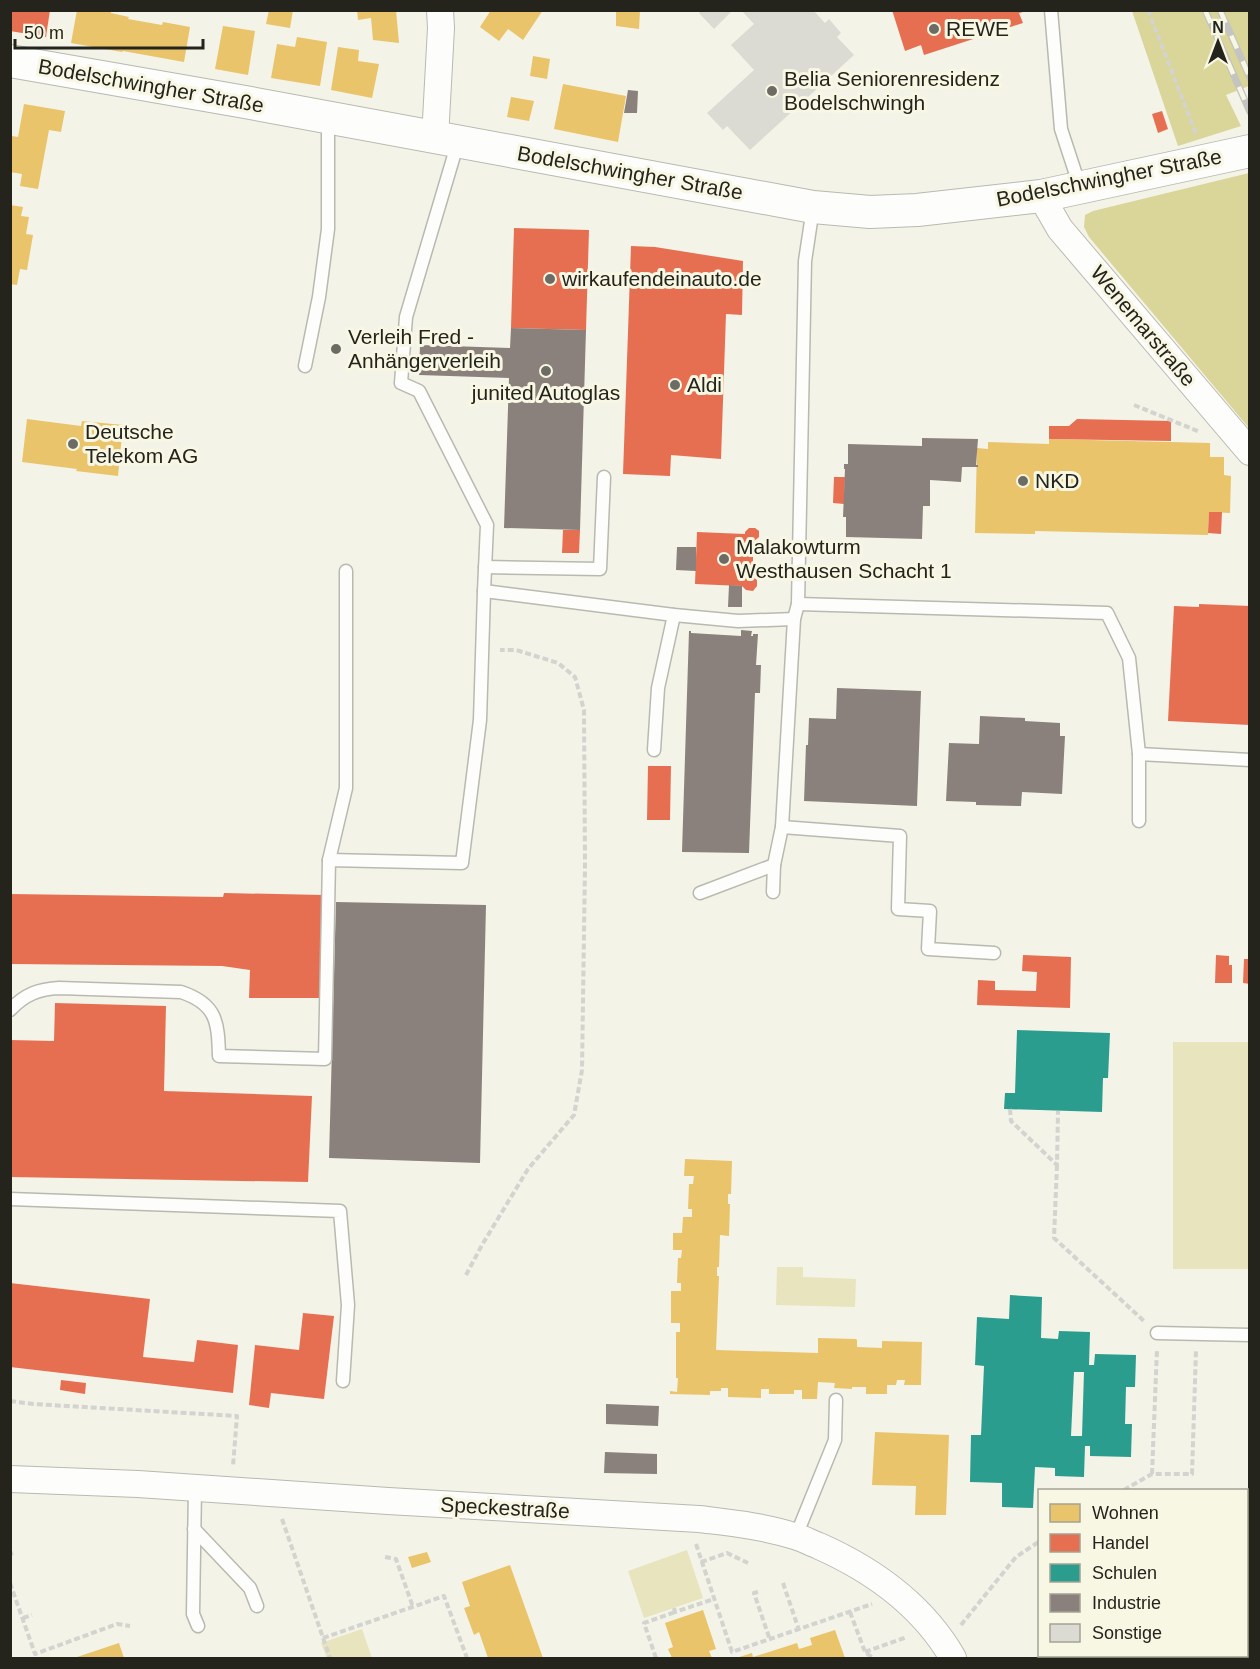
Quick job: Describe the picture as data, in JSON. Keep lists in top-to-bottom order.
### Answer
{
  "streets": {
    "street": ["Bodelschwingher Straße", "Wenemarstraße", "Speckestraße"]
  },
  "crossings": [
    ["Bodelschwingher Straße", "Wenemarstraße"]
  ],
  "places": [
    "REWE",
    "Belia Seniorenresidenz Bodelschwingh",
    "wirkaufendeinauto.de",
    "Verleih Fred - Anhängerverleih",
    "junited Autoglas",
    "Aldi",
    "Deutsche Telekom AG",
    "NKD",
    "Malakowturm Westhausen Schacht 1"
  ],
  "legend": [
    "Wohnen",
    "Handel",
    "Schulen",
    "Industrie",
    "Sonstige"
  ],
  "scale_bar": "50 m",
  "north": "top"
}
